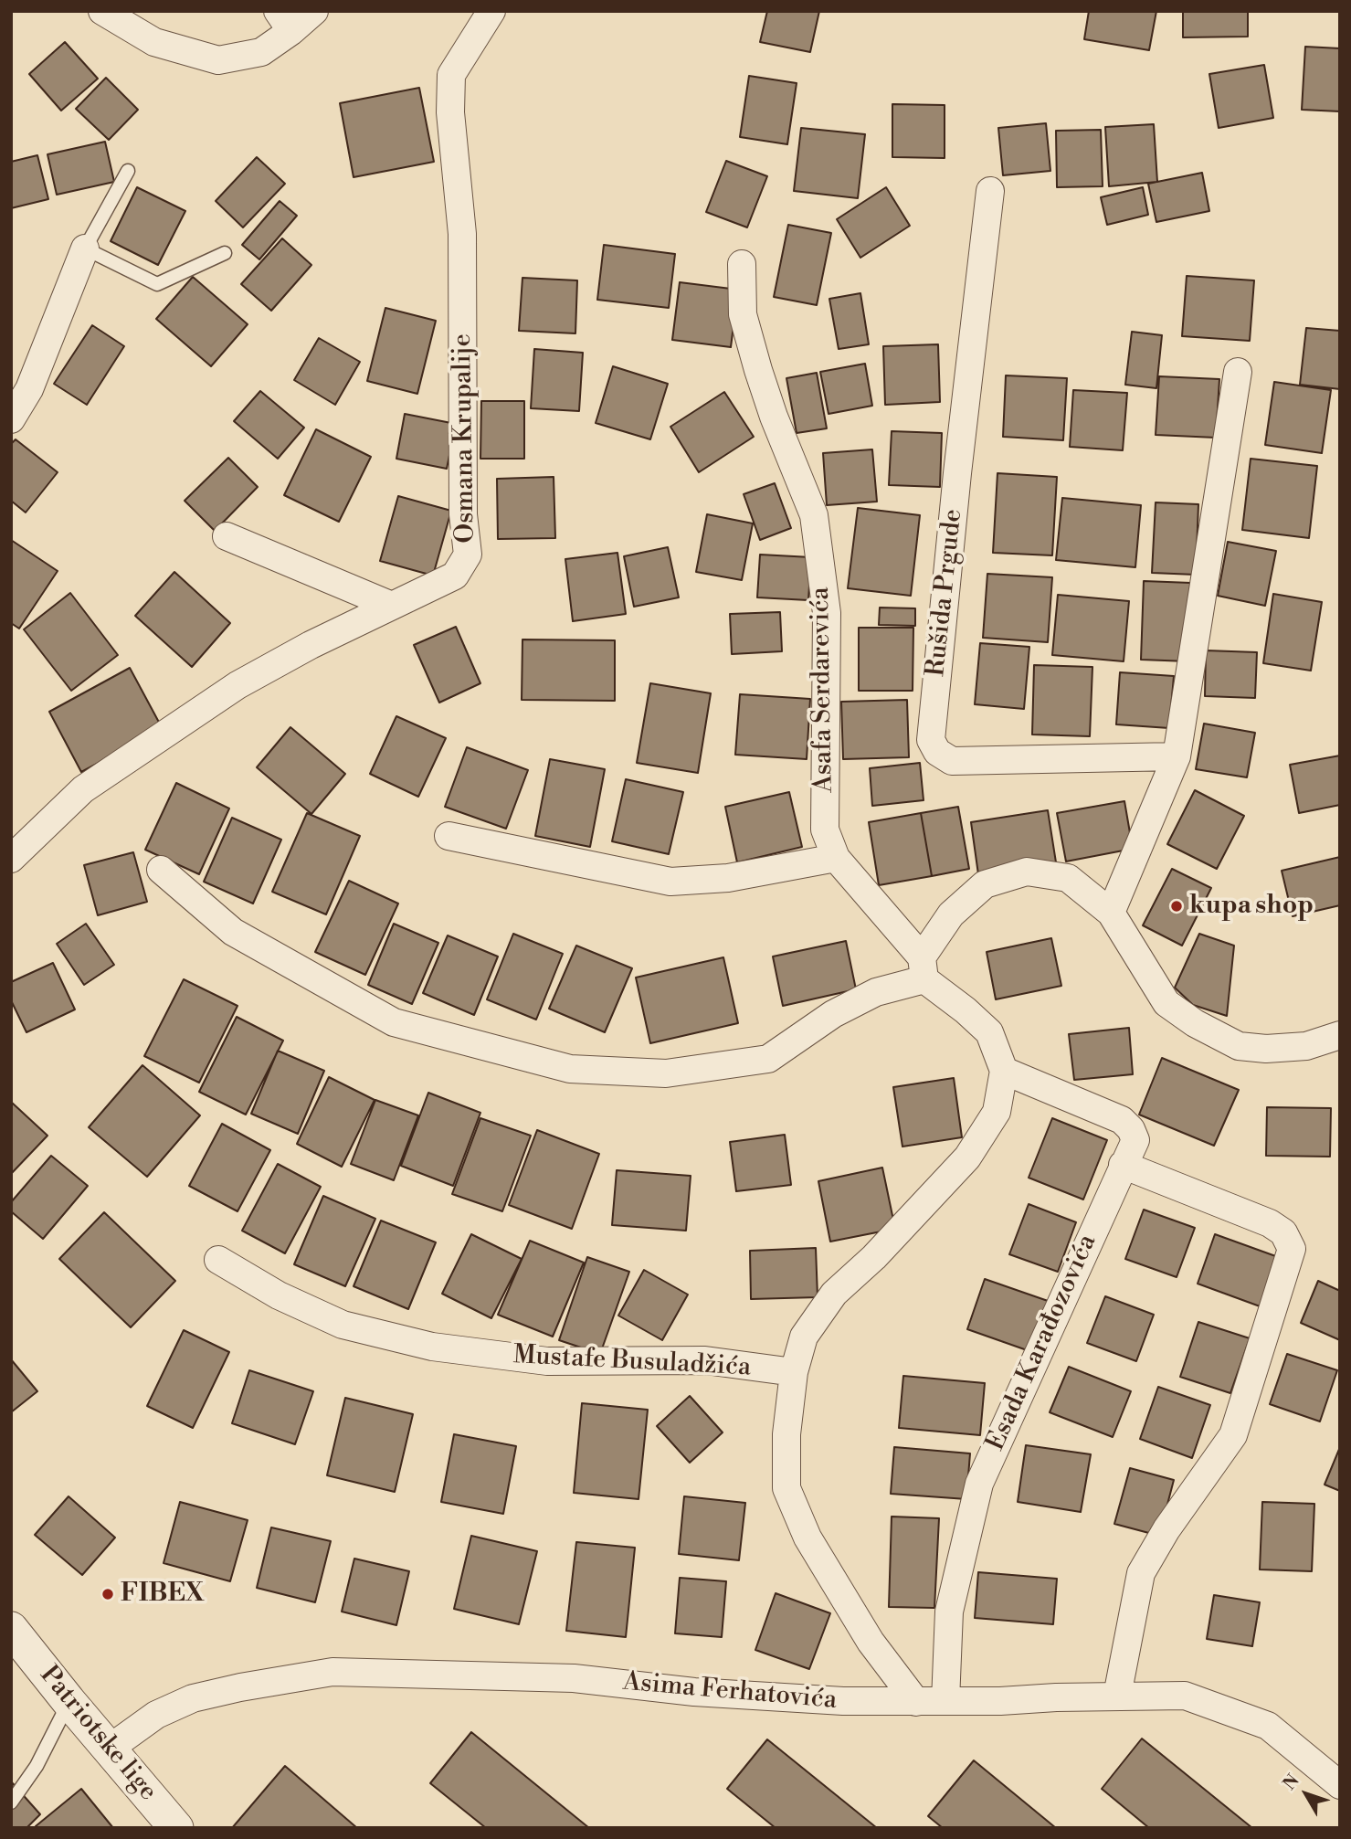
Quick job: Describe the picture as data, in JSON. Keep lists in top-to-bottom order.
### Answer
{
  "streets": {
    "street": [
      "Osmana Krupalije",
      "Rušida Prgude",
      "Asafa Serdarevića",
      "Esada Karađozovića",
      "Mustafe Busuladžića",
      "Asima Ferhatovića",
      "Patriotske lige"
    ]
  },
  "crossings": [
    ["Esada Karađozovića", "Asima Ferhatovića"],
    ["Asima Ferhatovića", "Patriotske lige"]
  ],
  "places": ["kupa shop", "FIBEX"],
  "north": "top left"
}
